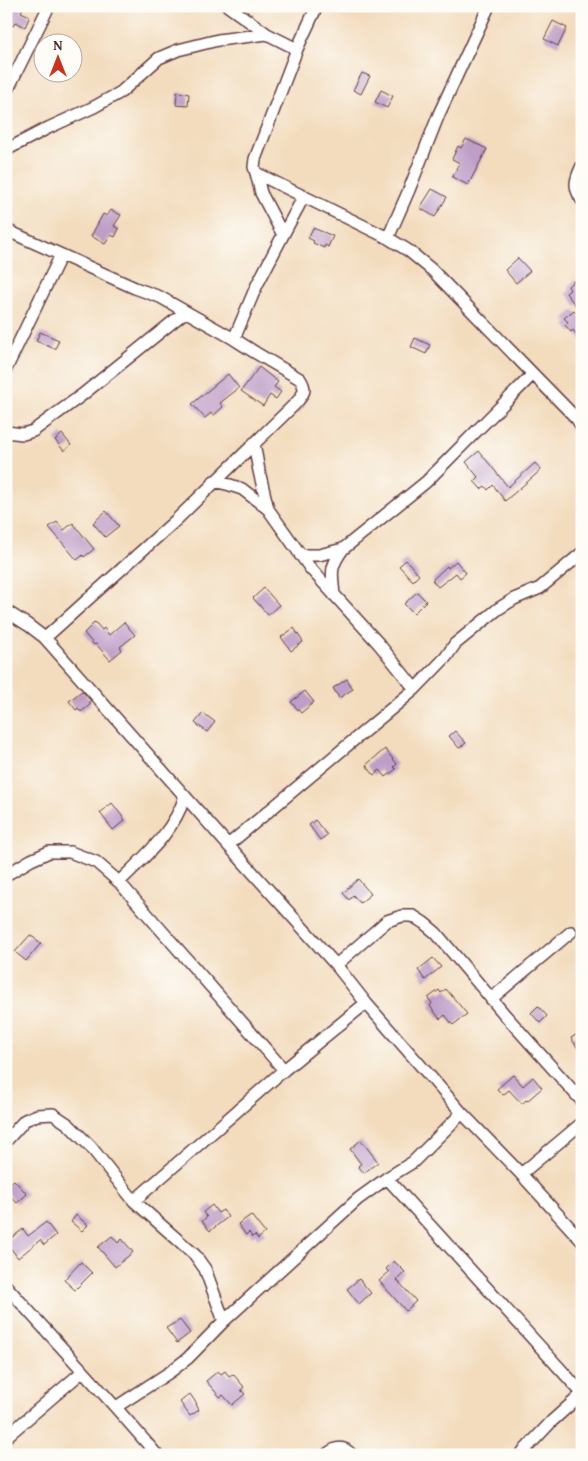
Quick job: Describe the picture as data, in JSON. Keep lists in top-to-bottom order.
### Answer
{
  "north": "top"
}
